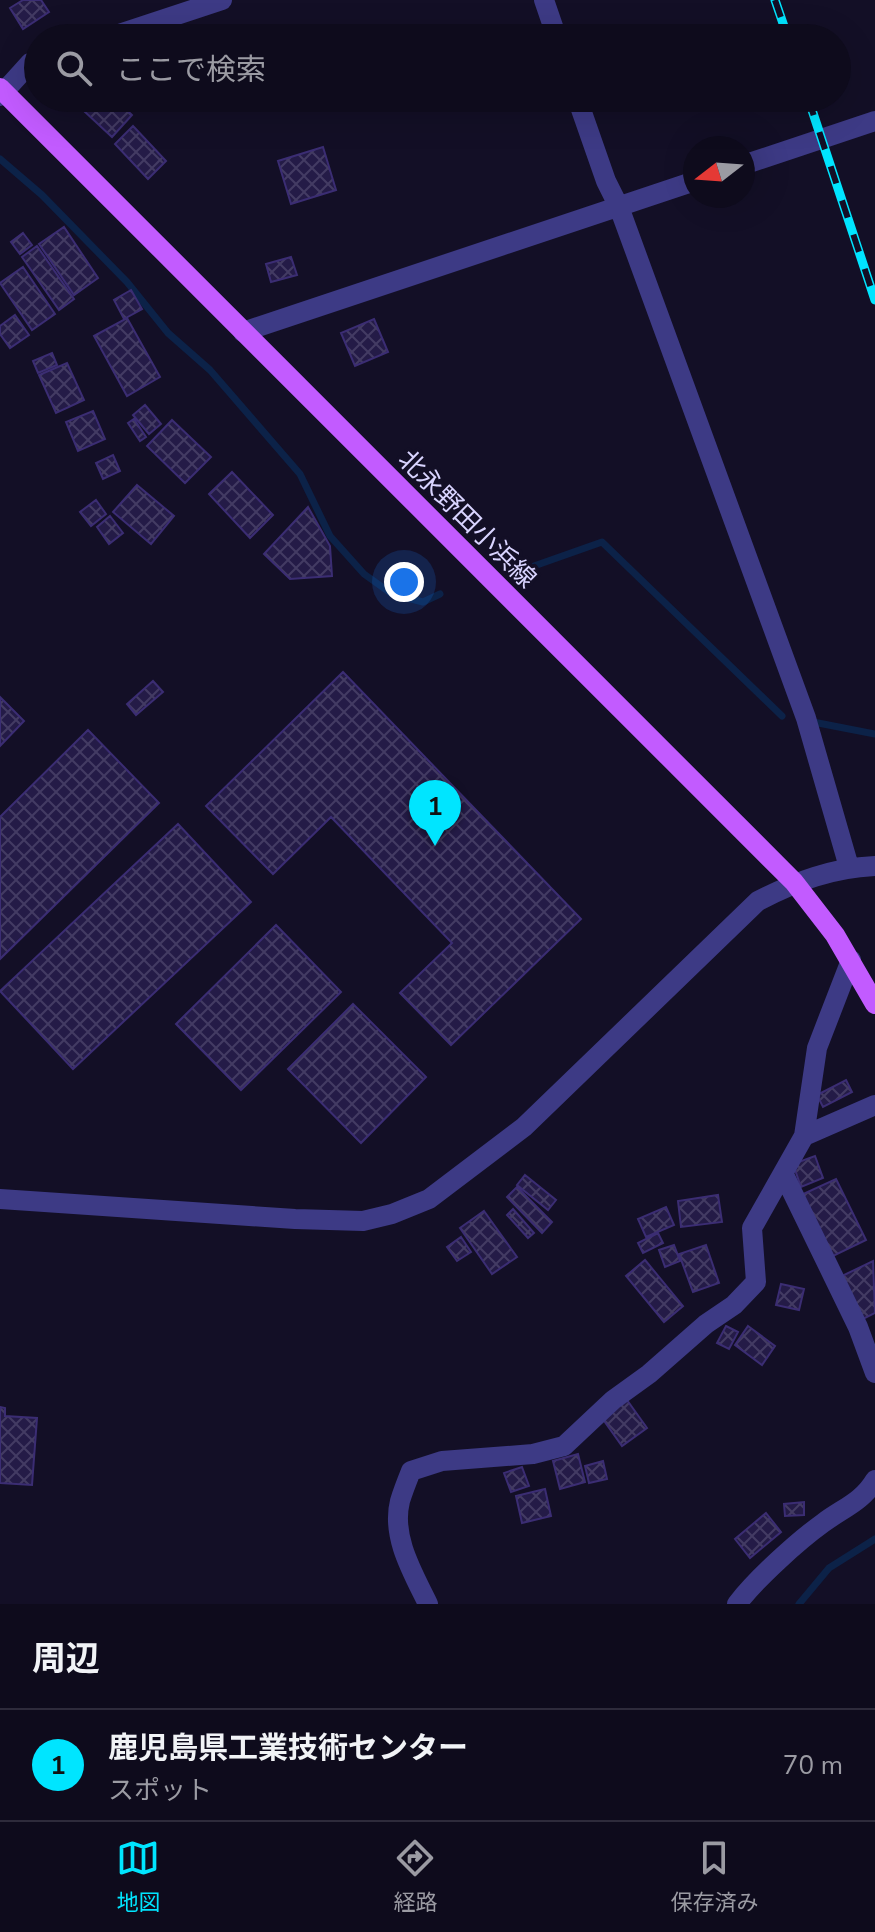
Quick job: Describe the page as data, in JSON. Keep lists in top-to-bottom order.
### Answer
{
  "streets": {
    "main road": ["北永野田小浜線"]
  },
  "north": "left",
  "page": {
    "search": "ここで検索",
    "pins": "1",
    "heading": "周辺",
    "list": [
      {
        "mark": "1",
        "name": "鹿児島県工業技術センター",
        "note": "スポット",
        "value": "70 m"
      }
    ],
    "nav": ["地図", "経路", "保存済み"]
  }
}
